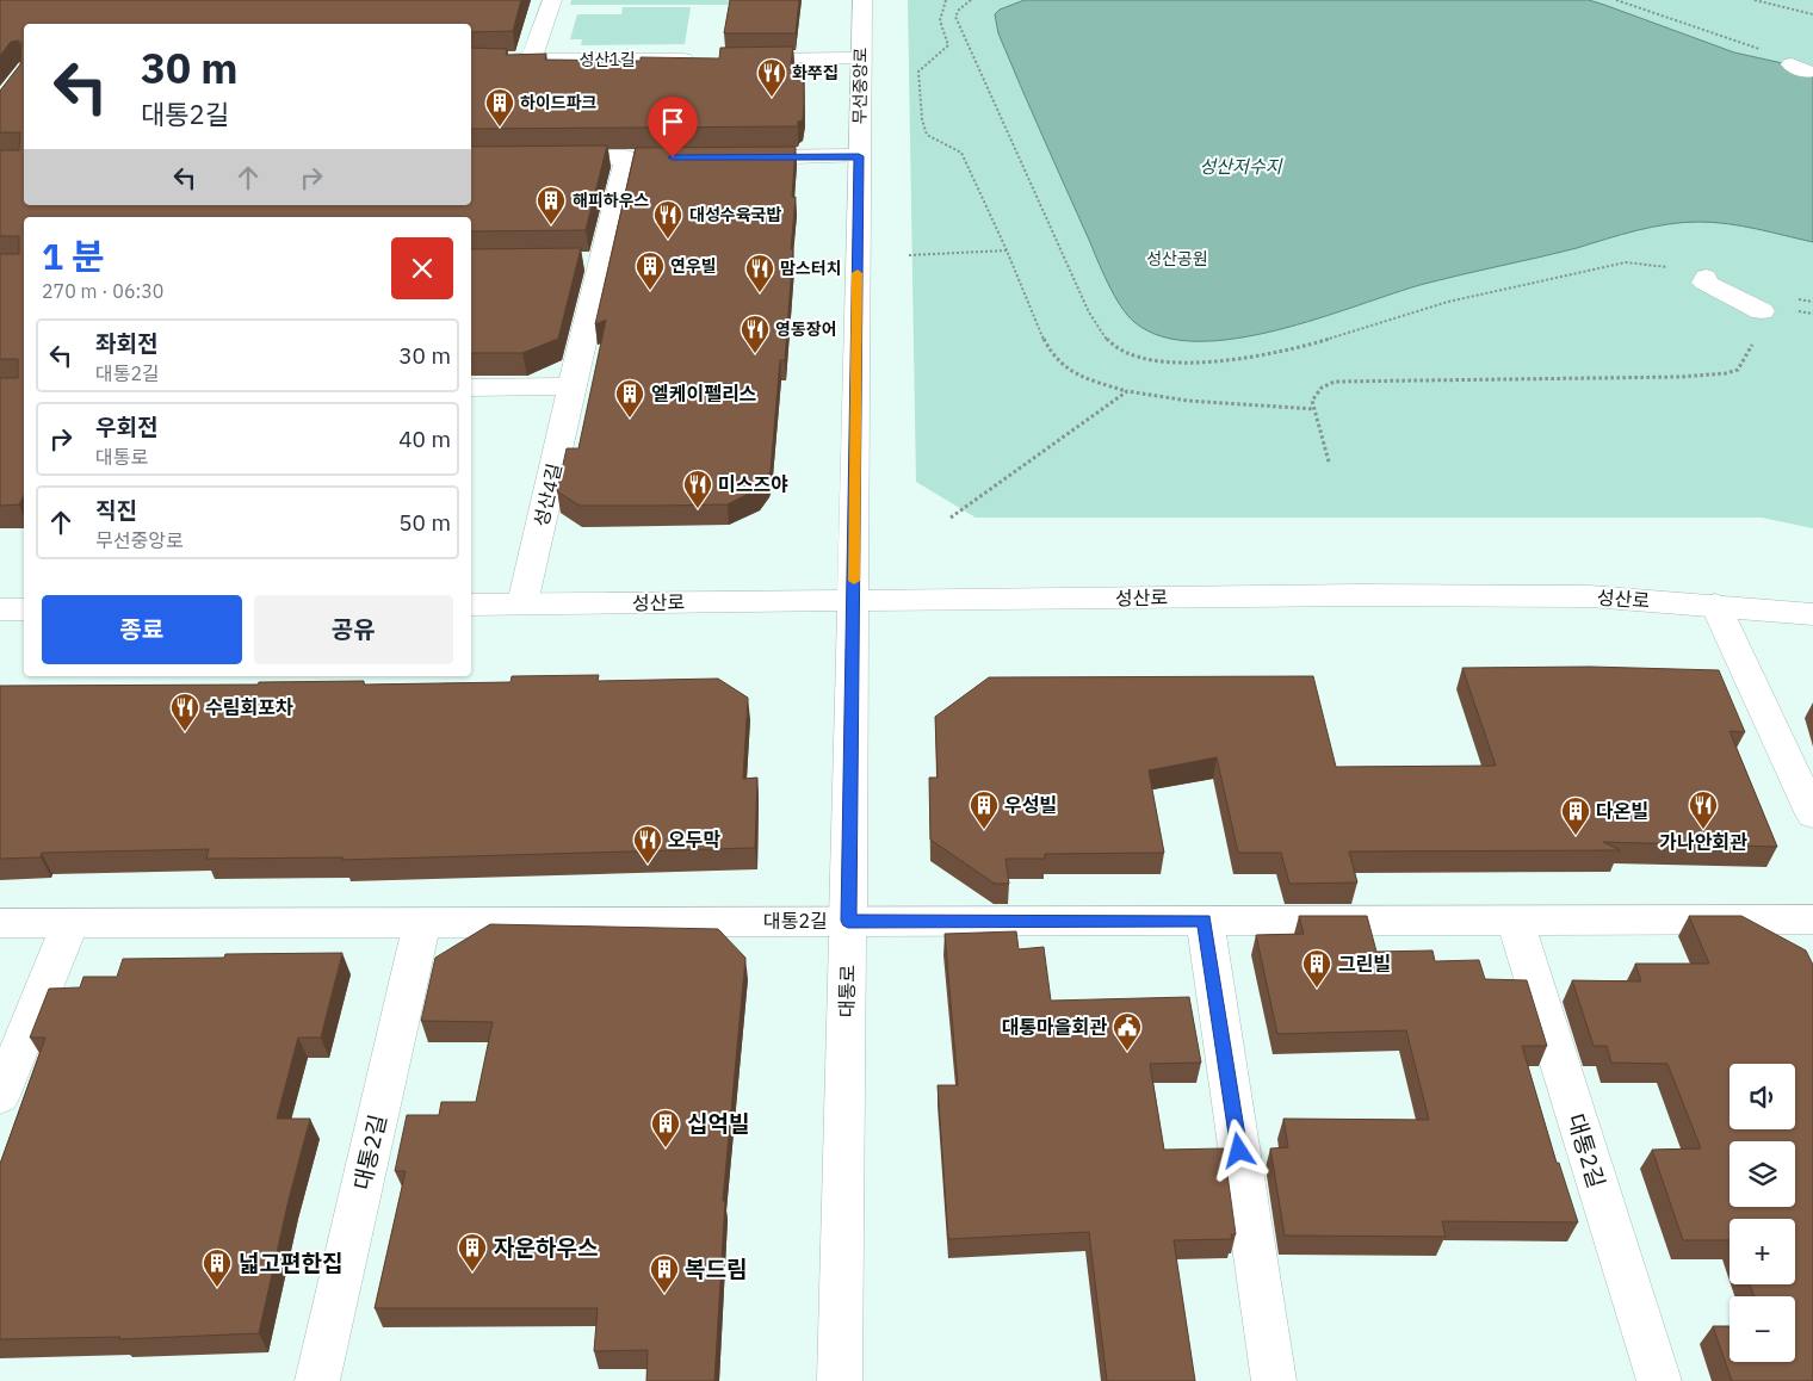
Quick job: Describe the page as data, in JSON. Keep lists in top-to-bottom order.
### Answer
{
  "streets": {
    "street": [
      "성산1길",
      "무선중앙로",
      "성산4길",
      "성산로",
      "대통2길",
      "대통로"
    ]
  },
  "crossings": [
    ["무선중앙로", "성산로"],
    ["무선중앙로", "대통로"],
    ["성산4길", "성산로"],
    ["성산로", "대통로"],
    ["대통2길", "대통로"]
  ],
  "water": ["성산저수지"],
  "parks": ["성산공원"],
  "places": {
    "restaurant": [
      "화쭈집",
      "대성수육국밥",
      "맘스터치",
      "영동장어",
      "미스즈야",
      "수림회포차",
      "가나안회관",
      "오두막"
    ],
    "building": [
      "하이드파크",
      "해피하우스",
      "연우빌",
      "엘케이펠리스",
      "우성빌",
      "다온빌",
      "그린빌",
      "십억빌",
      "자운하우스",
      "넓고편한집",
      "복드림"
    ],
    "public building": ["대통마을회관"]
  },
  "page": {
    "turn": ["30 m", "대통2길"],
    "heading": ["1 분", "270 m · 06:30"],
    "list": [
      {
        "name": "좌회전",
        "note": "대통2길",
        "value": "30 m"
      },
      {
        "name": "우회전",
        "note": "대통로",
        "value": "40 m"
      },
      {
        "name": "직진",
        "note": "무선중앙로",
        "value": "50 m"
      }
    ],
    "buttons": ["종료", "공유"],
    "map_buttons": ["+", "−"]
  }
}
